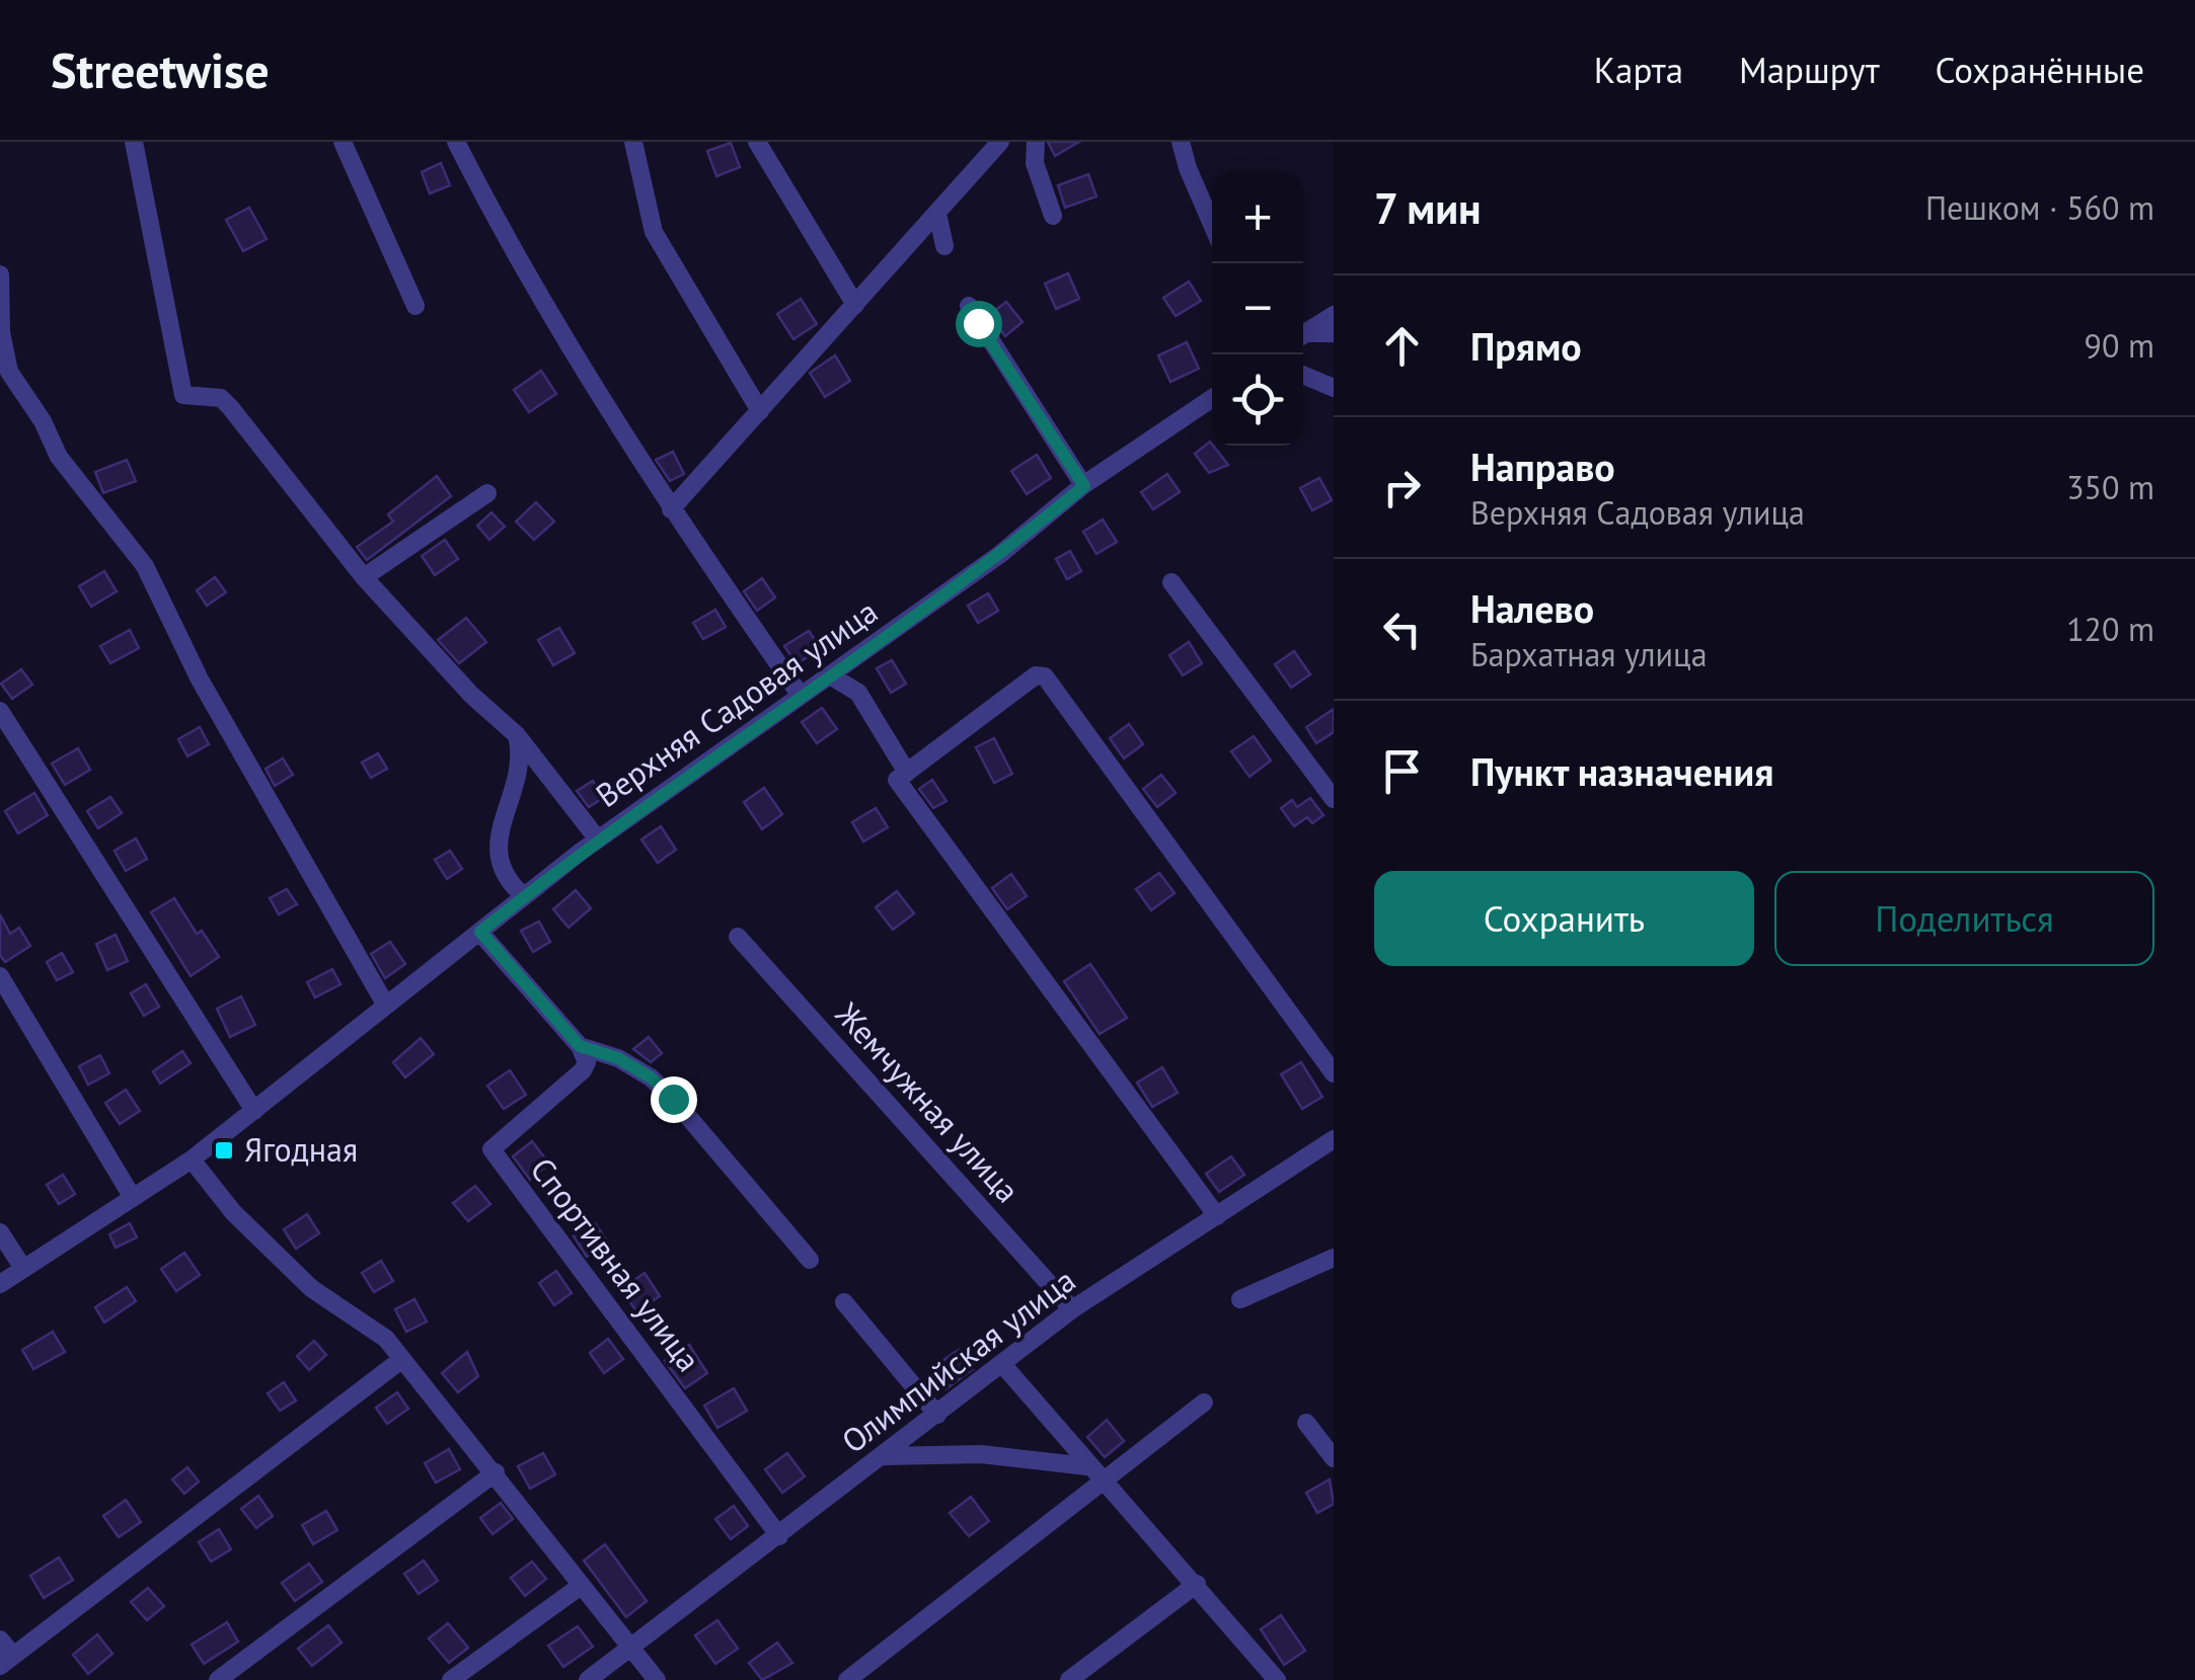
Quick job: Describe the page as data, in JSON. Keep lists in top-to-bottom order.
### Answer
{
  "streets": {
    "street": [
      "Верхняя Садовая улица",
      "Жемчужная улица",
      "Спортивная улица",
      "Олимпийская улица"
    ]
  },
  "crossings": [
    ["Жемчужная улица", "Олимпийская улица"],
    ["Спортивная улица", "Олимпийская улица"]
  ],
  "places": {
    "transit": ["Ягодная"]
  },
  "page": {
    "header": "Streetwise",
    "nav": ["Карта", "Маршрут", "Сохранённые"],
    "heading": ["7 мин", "Пешком · 560 m"],
    "map_buttons": ["+", "−"],
    "list": [
      ["Прямо", "90 m"],
      ["Направо", "Верхняя Садовая улица", "350 m"],
      ["Налево", "Бархатная улица", "120 m"],
      "Пункт назначения"
    ],
    "buttons": ["Сохранить", "Поделиться"]
  }
}
